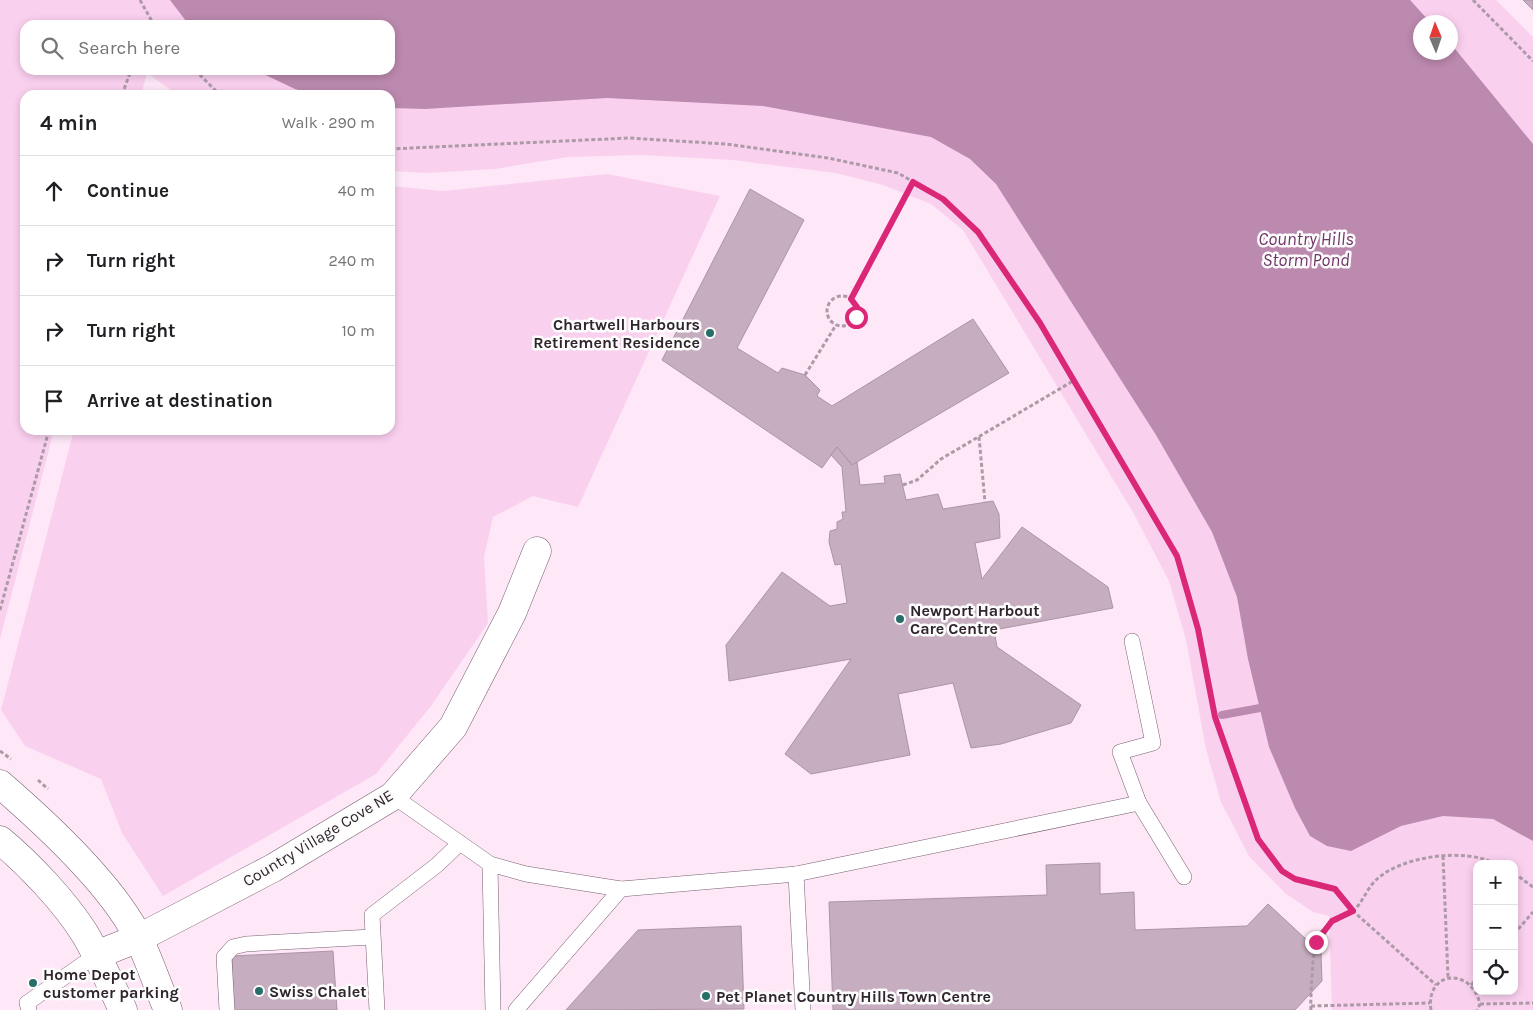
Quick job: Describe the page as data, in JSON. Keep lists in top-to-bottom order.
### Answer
{
  "streets": {
    "street": ["Country Village Cove NE"]
  },
  "water": ["Country Hills Storm Pond"],
  "places": [
    "Chartwell Harbours Retirement Residence",
    "Newport Harbout Care Centre",
    "Home Depot customer parking",
    "Swiss Chalet",
    "Pet Planet Country Hills Town Centre"
  ],
  "north": "top",
  "page": {
    "search": "Search here",
    "heading": ["4 min", "Walk · 290 m"],
    "list": [
      ["Continue", "40 m"],
      ["Turn right", "240 m"],
      ["Turn right", "10 m"],
      "Arrive at destination"
    ],
    "map_buttons": ["+", "−"]
  }
}
